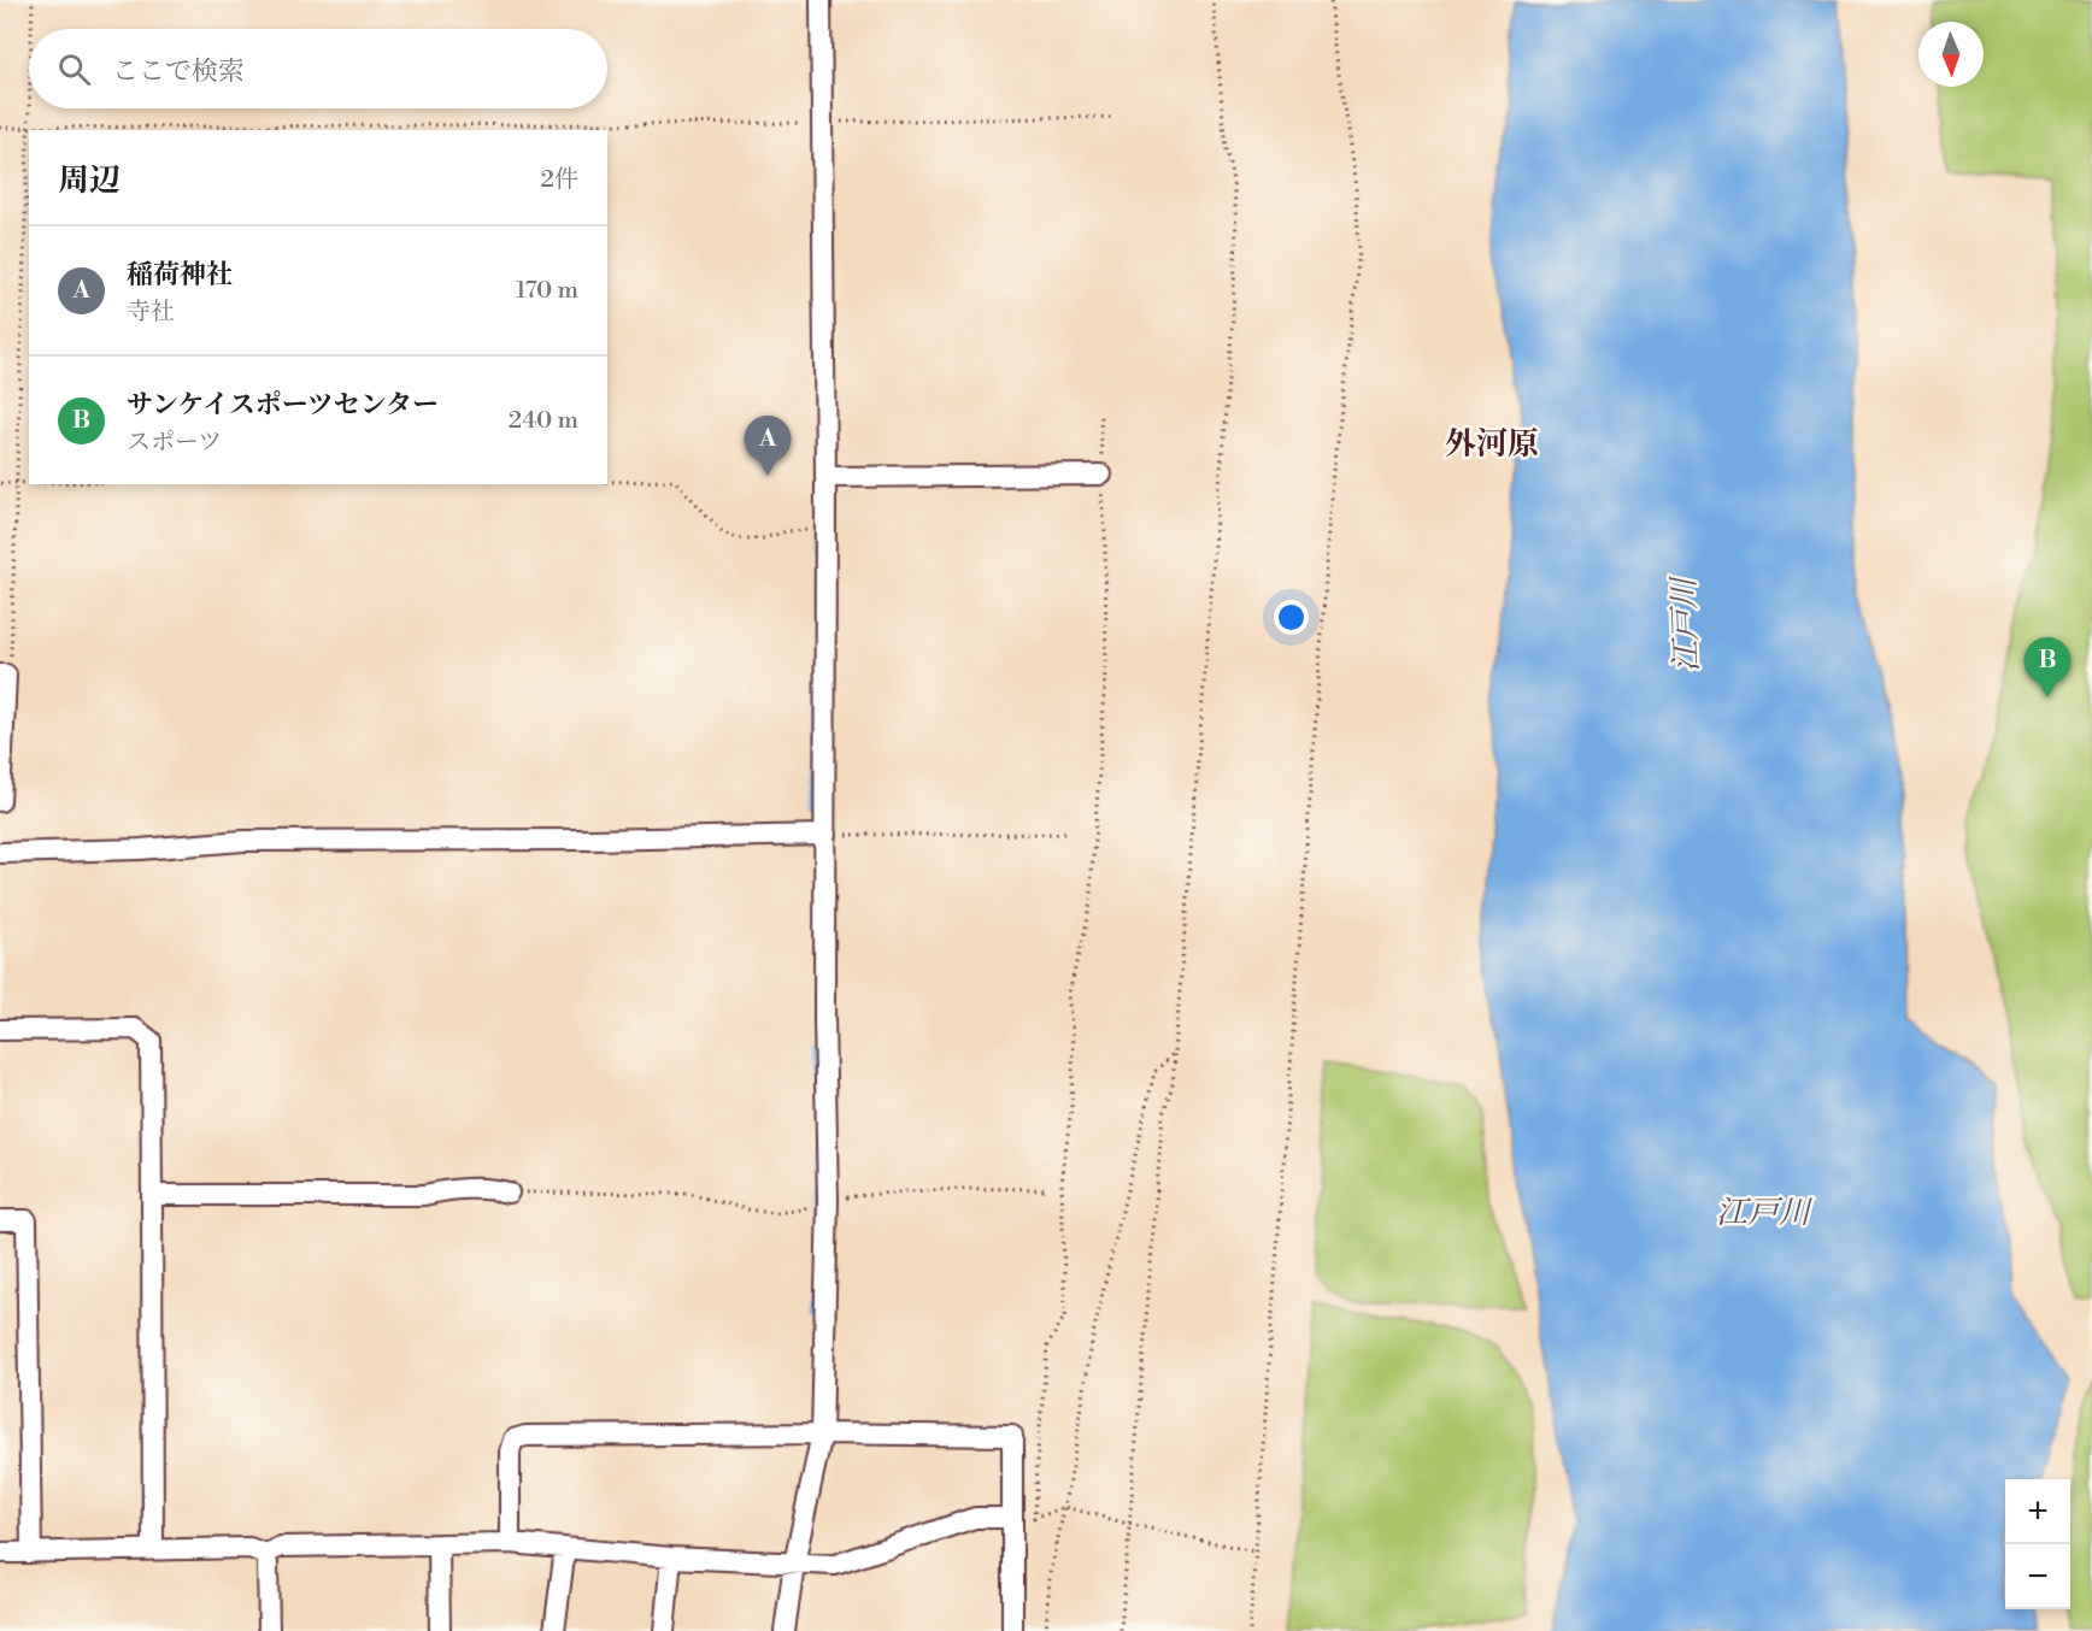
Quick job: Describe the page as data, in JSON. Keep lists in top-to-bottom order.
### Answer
{
  "districts": ["外河原"],
  "water": ["江戸川"],
  "north": "bottom",
  "page": {
    "search": "ここで検索",
    "heading": ["周辺", "2件"],
    "list": [
      {
        "mark": "A",
        "name": "稲荷神社",
        "note": "寺社",
        "value": "170 m"
      },
      {
        "mark": "B",
        "name": "サンケイスポーツセンター",
        "note": "スポーツ",
        "value": "240 m"
      }
    ],
    "pins": ["A", "B"],
    "map_buttons": ["+", "−"]
  }
}
